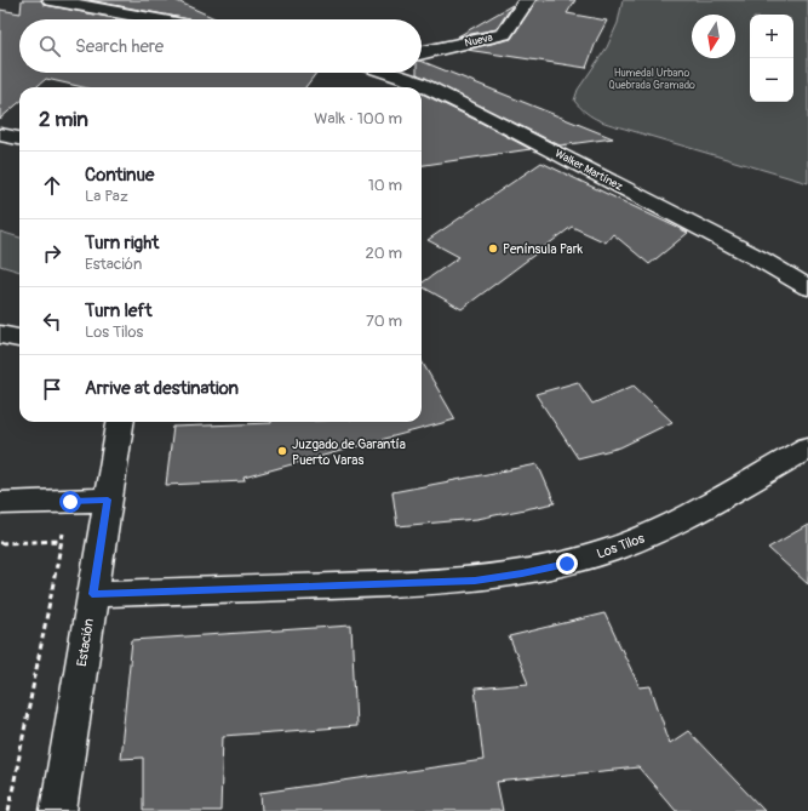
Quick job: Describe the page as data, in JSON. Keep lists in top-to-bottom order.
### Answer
{
  "streets": {
    "street": [
      "Nueva",
      "Walker Martínez",
      "Los Tilos",
      "Estación"
    ]
  },
  "crossings": [
    ["Los Tilos", "Estación"]
  ],
  "parks": ["Humedal Urbano Quebrada Gramado"],
  "places": ["Península Park", "Juzgado de Garantía Puerto Varas"],
  "north": "bottom",
  "page": {
    "map_buttons": ["+", "−"],
    "search": "Search here",
    "heading": ["2 min", "Walk · 100 m"],
    "list": [
      ["Continue", "La Paz", "10 m"],
      ["Turn right", "Estación", "20 m"],
      ["Turn left", "Los Tilos", "70 m"],
      "Arrive at destination"
    ]
  }
}
